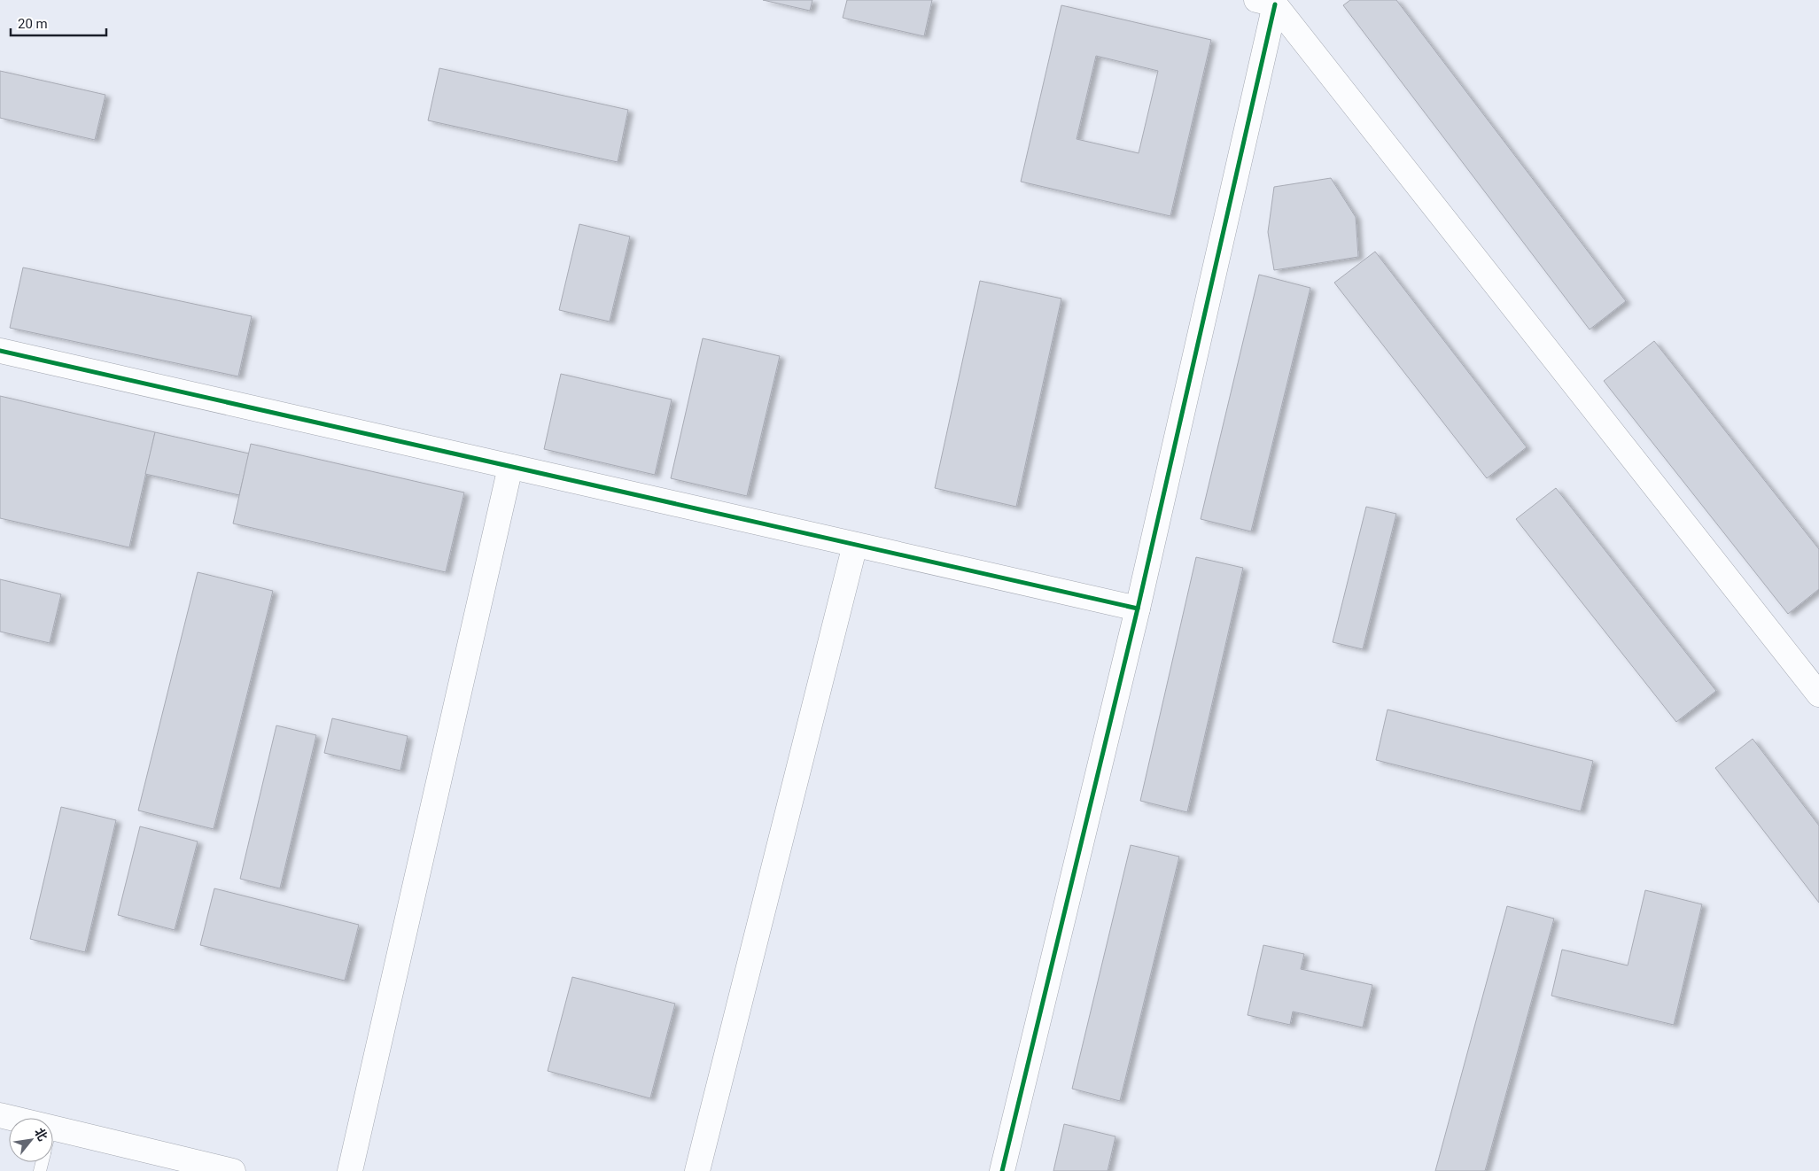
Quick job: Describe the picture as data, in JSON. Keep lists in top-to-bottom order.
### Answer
{
  "scale_bar": "20 m",
  "north": "top right"
}
